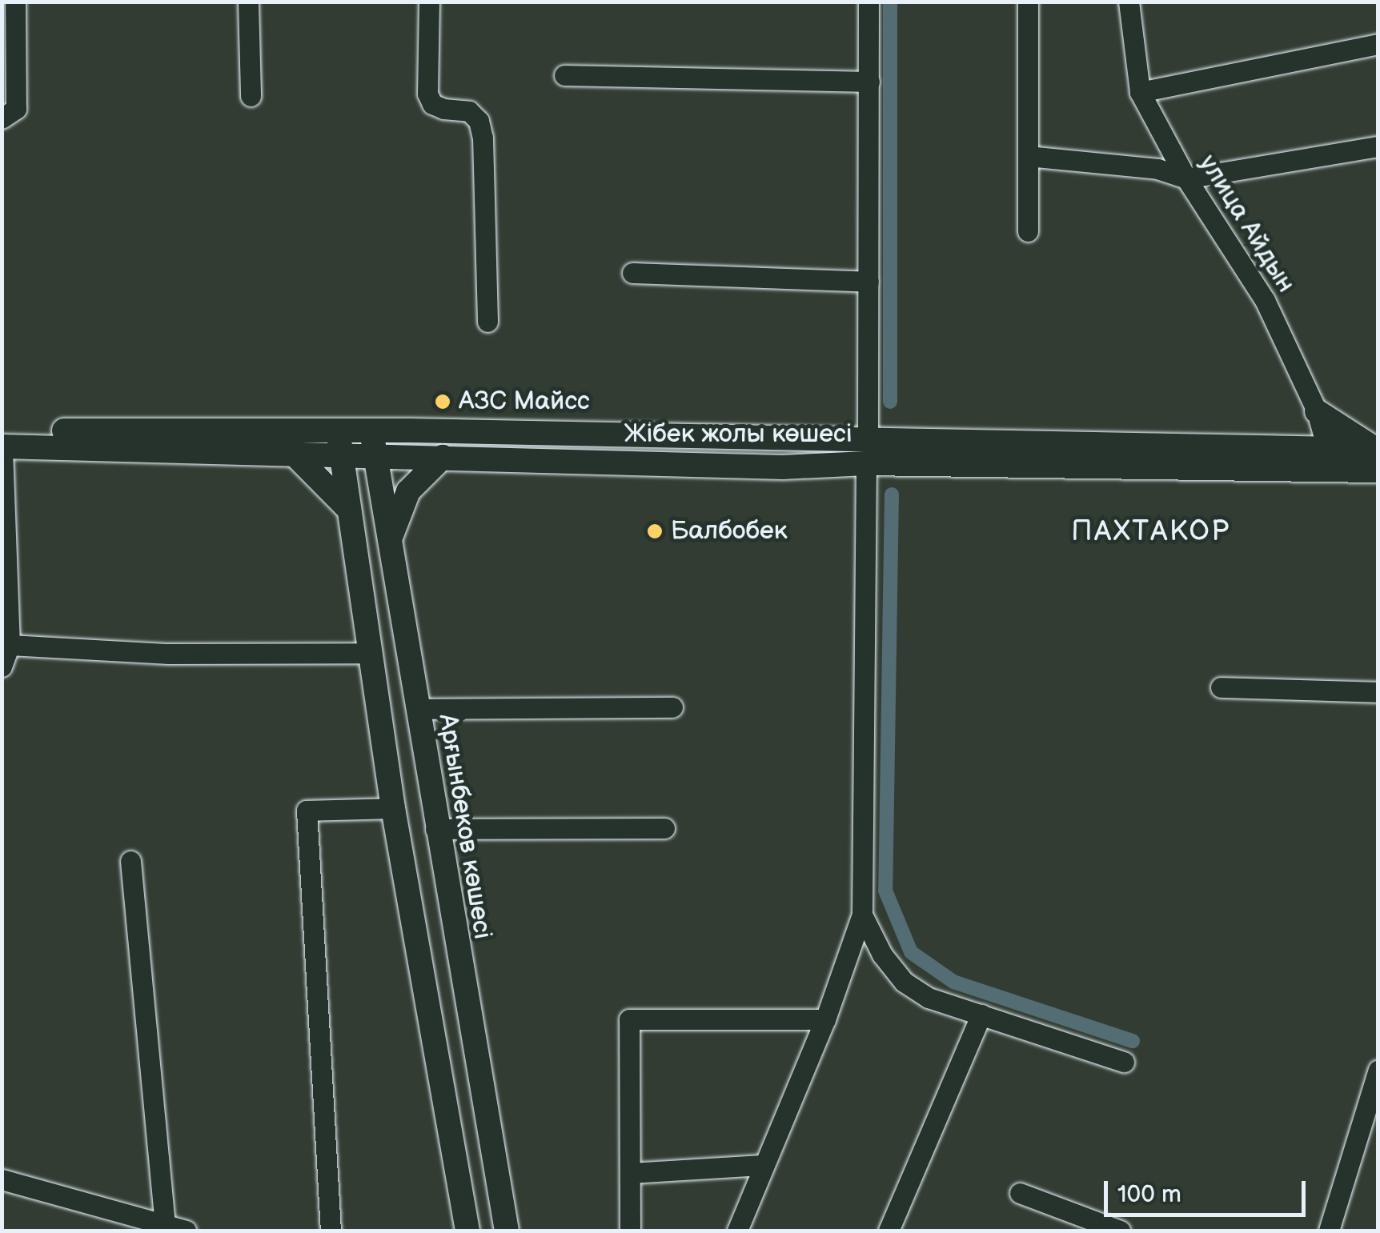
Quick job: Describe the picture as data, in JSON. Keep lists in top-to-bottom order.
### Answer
{
  "streets": {
    "main road": ["Жібек жолы көшесі", "Арғынбеков көшесі"],
    "street": ["улица Айдын"]
  },
  "crossings": [
    ["улица Айдын", "Жібек жолы көшесі"],
    ["Жібек жолы көшесі", "Арғынбеков көшесі"]
  ],
  "districts": ["ПАХТАКОР"],
  "places": ["АЗС Майсс", "Балбобек"],
  "scale_bar": "100 m"
}
